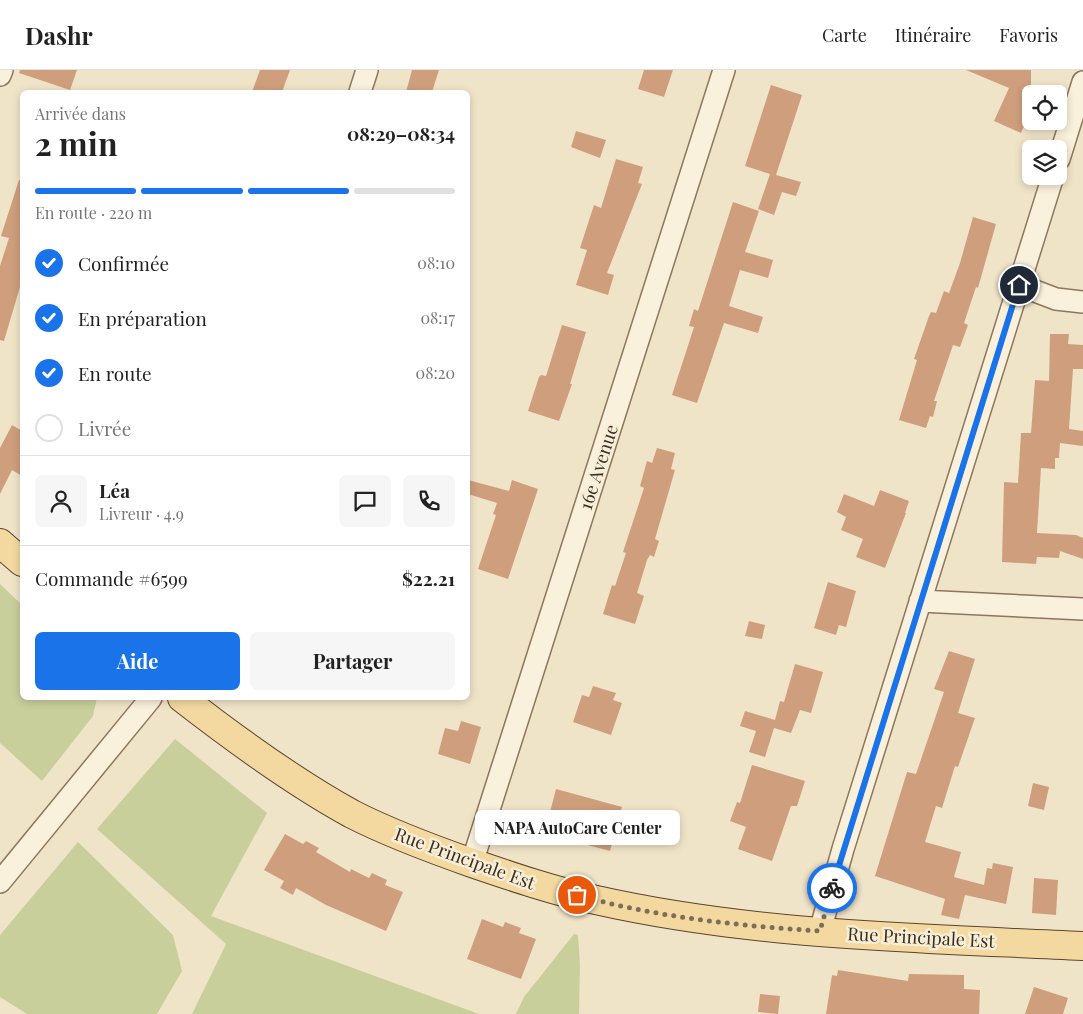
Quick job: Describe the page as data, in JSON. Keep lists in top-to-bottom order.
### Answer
{
  "streets": {
    "main road": ["Rue Principale Est"],
    "street": ["16e Avenue"]
  },
  "crossings": [
    ["16e Avenue", "Rue Principale Est"]
  ],
  "places": ["NAPA AutoCare Center"],
  "page": {
    "header": "Dashr",
    "nav": ["Carte", "Itinéraire", "Favoris"],
    "heading": ["2 min", "Arrivée dans", "08:29–08:34"],
    "panel": [
      "Léa",
      "Livreur · 4.9",
      "Commande #6599",
      "$22.21"
    ],
    "bar": "En route · 220 m",
    "list": [
      ["Confirmée", "08:10"],
      ["En préparation", "08:17"],
      ["En route", "08:20"],
      "Livrée"
    ],
    "buttons": ["Aide", "Partager"],
    "bubble": "NAPA AutoCare Center"
  }
}
